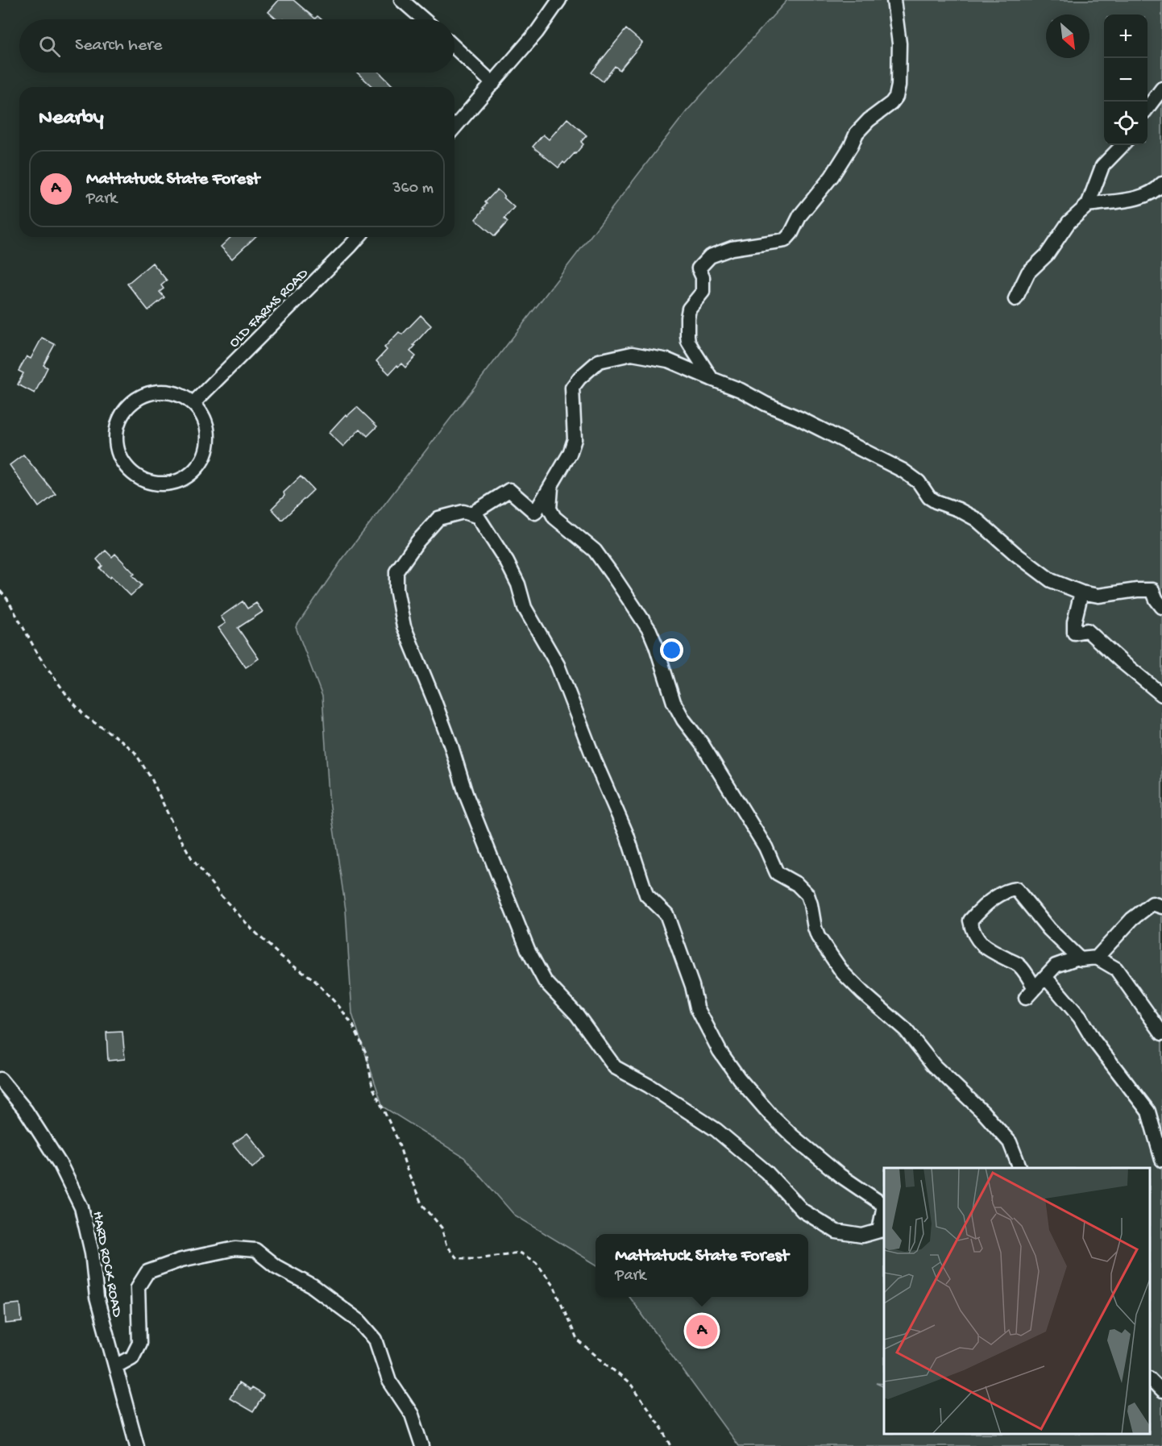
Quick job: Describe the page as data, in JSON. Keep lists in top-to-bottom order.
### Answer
{
  "streets": {
    "street": ["OLD FARMS ROAD", "HARD ROCK ROAD"]
  },
  "north": "bottom right",
  "page": {
    "map_buttons": ["+", "−"],
    "search": "Search here",
    "heading": "Nearby",
    "list": [
      {
        "mark": "A",
        "name": "Mattatuck State Forest",
        "note": "Park",
        "value": "360 m"
      }
    ],
    "popup": ["Mattatuck State Forest", "Park"],
    "pins": "A"
  }
}
